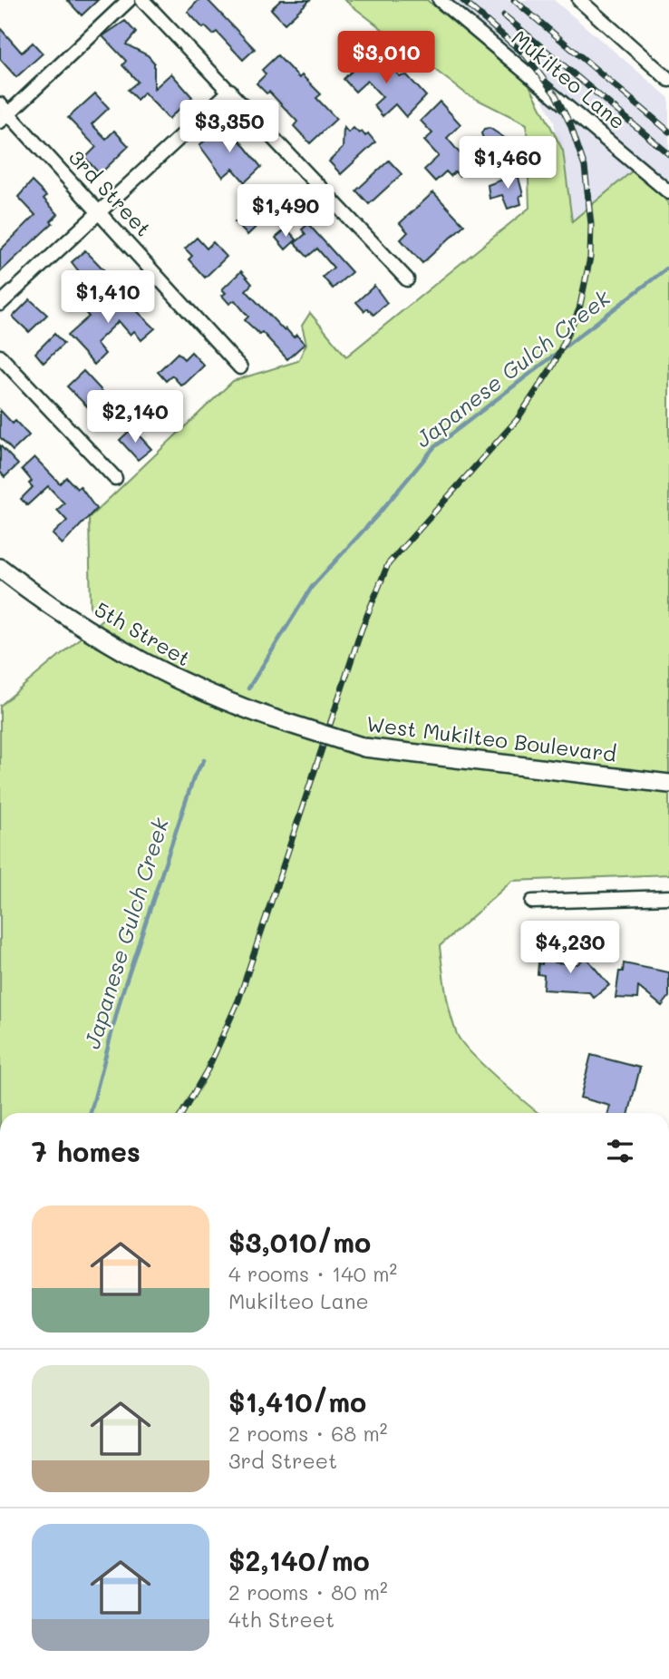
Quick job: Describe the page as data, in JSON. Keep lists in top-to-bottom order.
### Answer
{
  "streets": {
    "main road": ["5th Street", "West Mukilteo Boulevard"],
    "street": ["Mukilteo Lane", "3rd Street"]
  },
  "crossings": [
    ["5th Street", "West Mukilteo Boulevard"]
  ],
  "water": ["Japanese Gulch Creek"],
  "page": {
    "price": [
      "$3,010",
      "$3,350",
      "$1,460",
      "$1,490",
      "$1,410",
      "$2,140",
      "$4,230"
    ],
    "heading": "7 homes",
    "list": [
      {
        "name": "$3,010/mo",
        "note": "4 rooms · 140 m² · Mukilteo Lane"
      },
      {
        "name": "$1,410/mo",
        "note": "2 rooms · 68 m² · 3rd Street"
      },
      {
        "name": "$2,140/mo",
        "note": "2 rooms · 80 m² · 4th Street"
      }
    ]
  }
}
